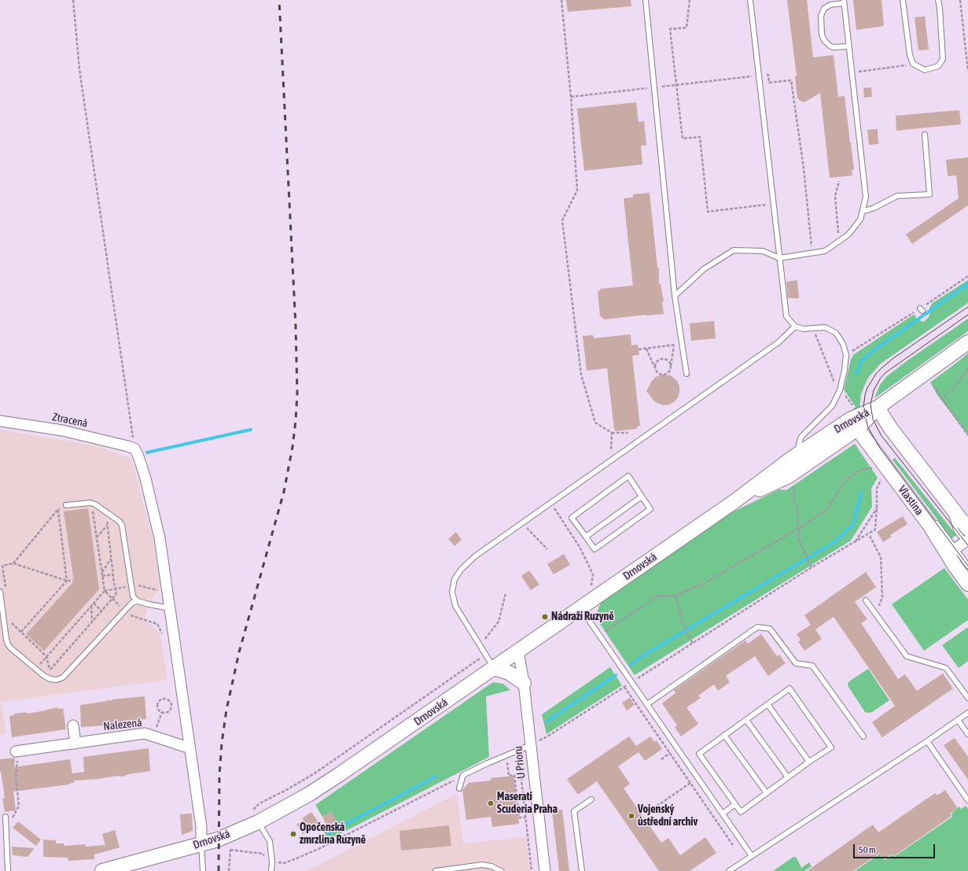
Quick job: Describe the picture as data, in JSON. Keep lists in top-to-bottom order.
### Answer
{
  "streets": {
    "main road": ["Drnovská", "Vlastina"],
    "street": ["Ztracená", "Nalezená", "U Prioru"]
  },
  "crossings": [
    ["Drnovská", "Vlastina"],
    ["Drnovská", "U Prioru"]
  ],
  "places": [
    "Nádraží Ruzyně",
    "Maserati Scuderia Praha",
    "Vojenský ústřední archiv",
    "Opočenská zmrzlina Ruzyně"
  ],
  "scale_bar": "50 m"
}
